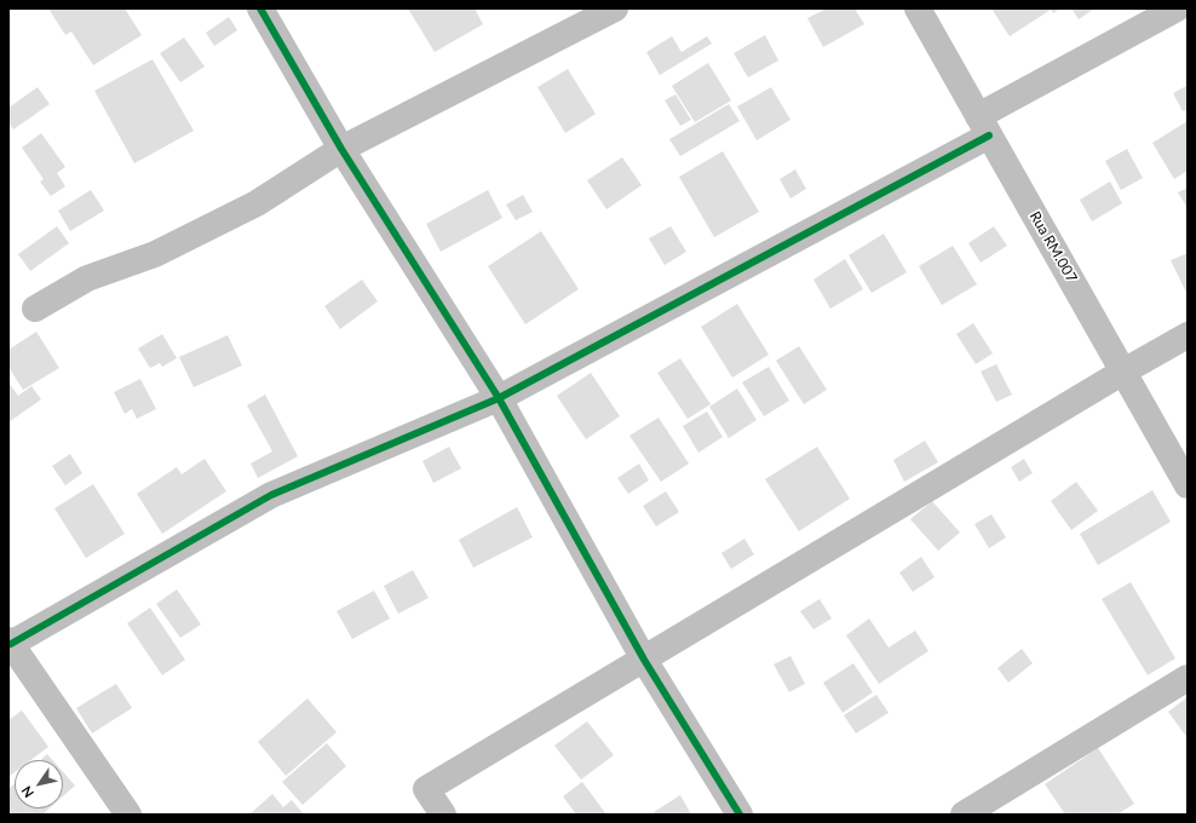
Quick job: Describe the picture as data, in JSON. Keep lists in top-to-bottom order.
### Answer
{
  "streets": {
    "street": ["Rua RM.007"]
  },
  "north": "bottom left"
}
